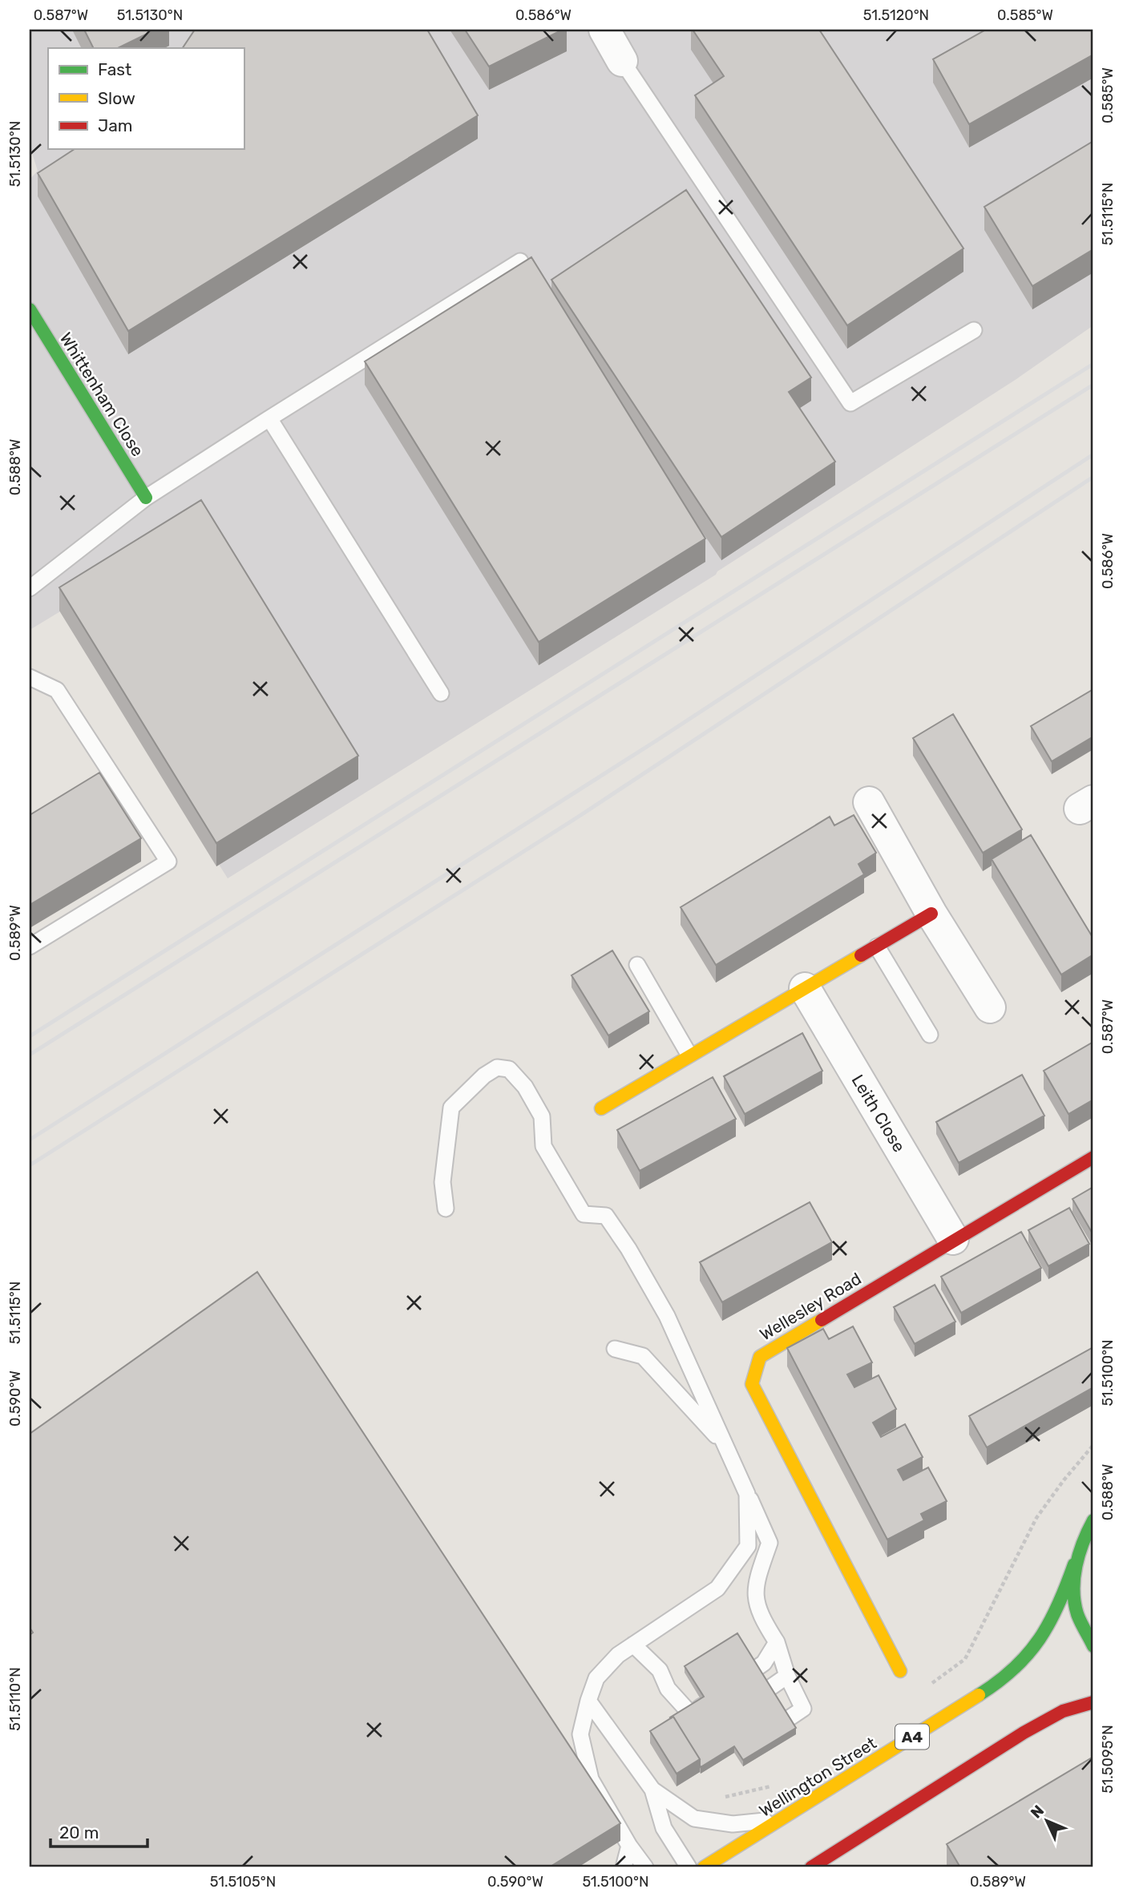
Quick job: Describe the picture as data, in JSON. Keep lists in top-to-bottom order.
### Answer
{
  "streets": {
    "street": [
      "Whittenham Close",
      "Leith Close",
      "Wellesley Road",
      "A4",
      "Wellington Street"
    ]
  },
  "crossings": [
    ["Leith Close", "Wellesley Road"]
  ],
  "legend": ["Fast", "Slow", "Jam"],
  "scale_bar": "20 m",
  "north": "top left",
  "coordinates": [
    "0.587°W",
    "51.5130°N",
    "0.586°W",
    "51.5120°N",
    "0.585°W",
    "51.5115°N",
    "0.588°W",
    "0.589°W",
    "51.5100°N",
    "0.590°W",
    "51.5110°N",
    "51.5095°N",
    "51.5105°N"
  ]
}
